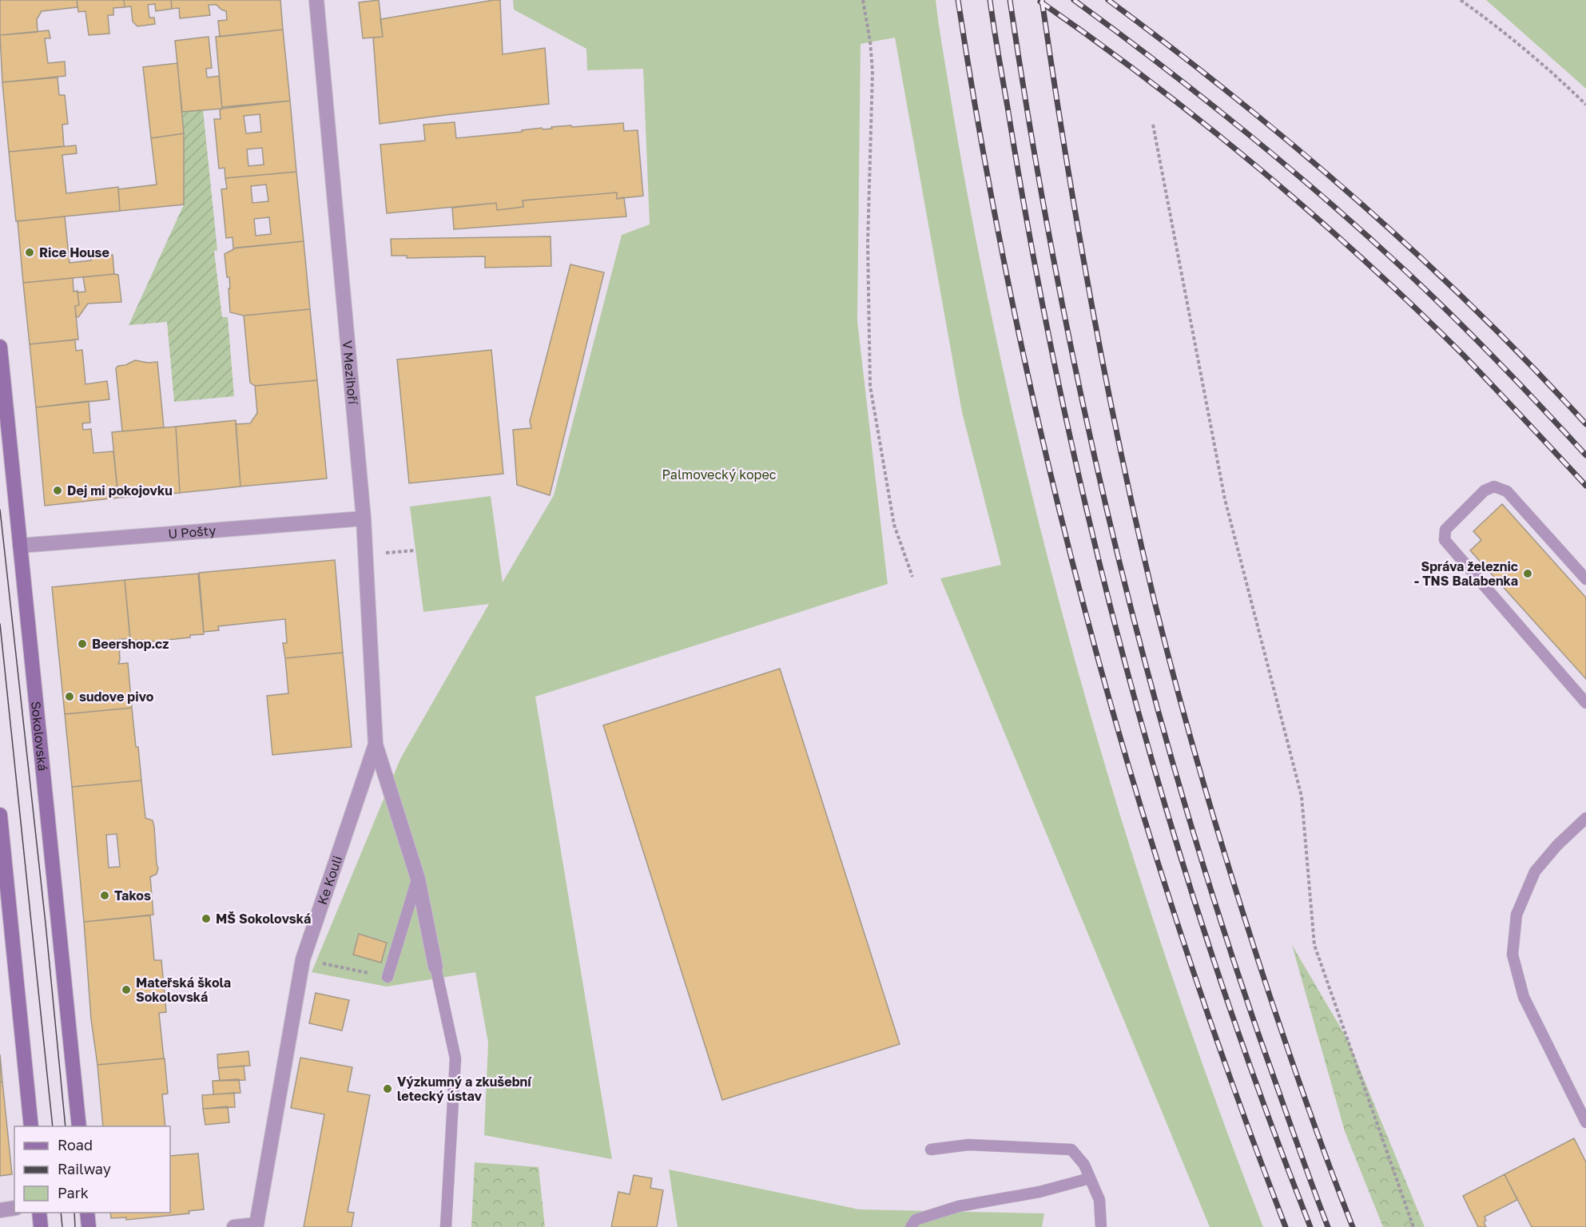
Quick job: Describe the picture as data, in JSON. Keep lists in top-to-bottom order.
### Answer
{
  "streets": {
    "main road": ["Sokolovská"],
    "street": ["V Mezihoří", "U Pošty", "Ke Kouli"]
  },
  "crossings": [
    ["V Mezihoří", "U Pošty"],
    ["V Mezihoří", "Ke Kouli"],
    ["U Pošty", "Sokolovská"]
  ],
  "parks": ["Palmovecký kopec"],
  "places": [
    "Rice House",
    "Dej mi pokojovku",
    "Správa železnic - TNS Balabenka",
    "Beershop.cz",
    "sudove pivo",
    "Takos",
    "MŠ Sokolovská",
    "Mateřská škola Sokolovská",
    "Výzkumný a zkušební letecký ústav"
  ],
  "legend": ["Road", "Railway", "Park"]
}
